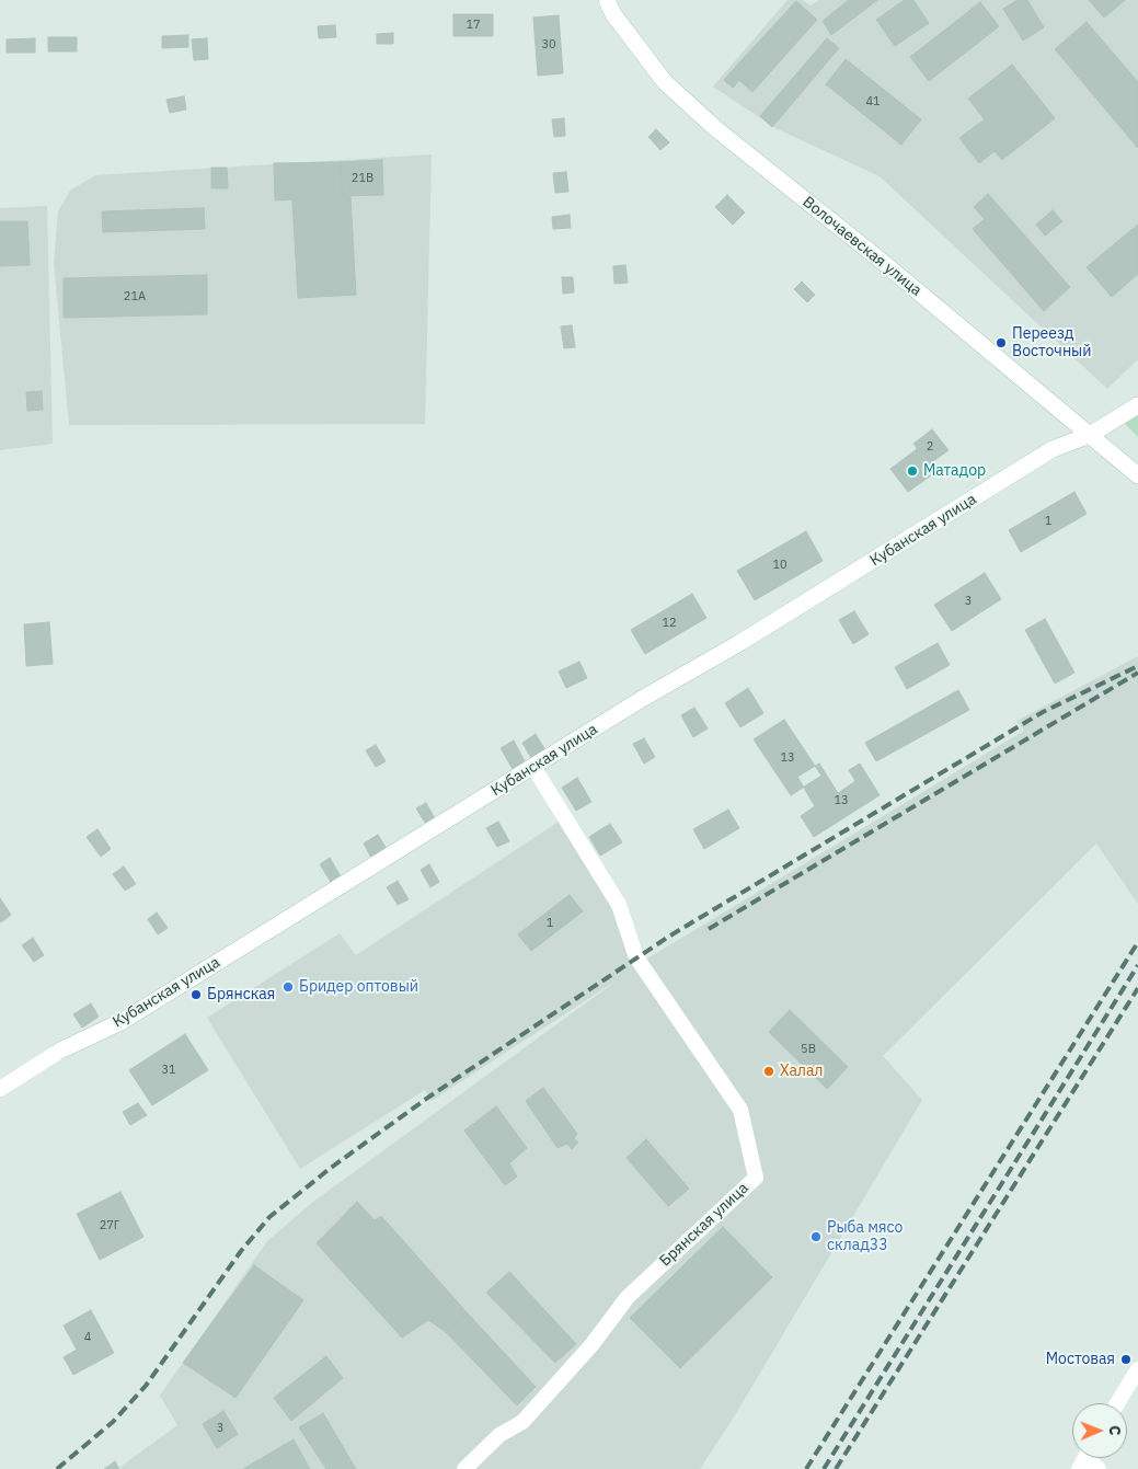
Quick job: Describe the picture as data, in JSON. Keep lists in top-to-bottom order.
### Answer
{
  "streets": {
    "main road": ["Волочаевская улица", "Кубанская улица"],
    "street": ["Брянская улица"]
  },
  "crossings": [
    ["Волочаевская улица", "Кубанская улица"],
    ["Кубанская улица", "Брянская улица"]
  ],
  "places": [
    "Переезд Восточный",
    "Матадор",
    "Бридер оптовый",
    "Брянская",
    "Халал",
    "Рыба мясо склад33",
    "Мостовая"
  ],
  "house_numbers": [
    "17",
    "30",
    "41",
    "21В",
    "21А",
    "2",
    "1",
    "10",
    "3",
    "12",
    "13",
    "13",
    "1",
    "5В",
    "31",
    "27Г",
    "4",
    "3"
  ],
  "north": "right"
}
